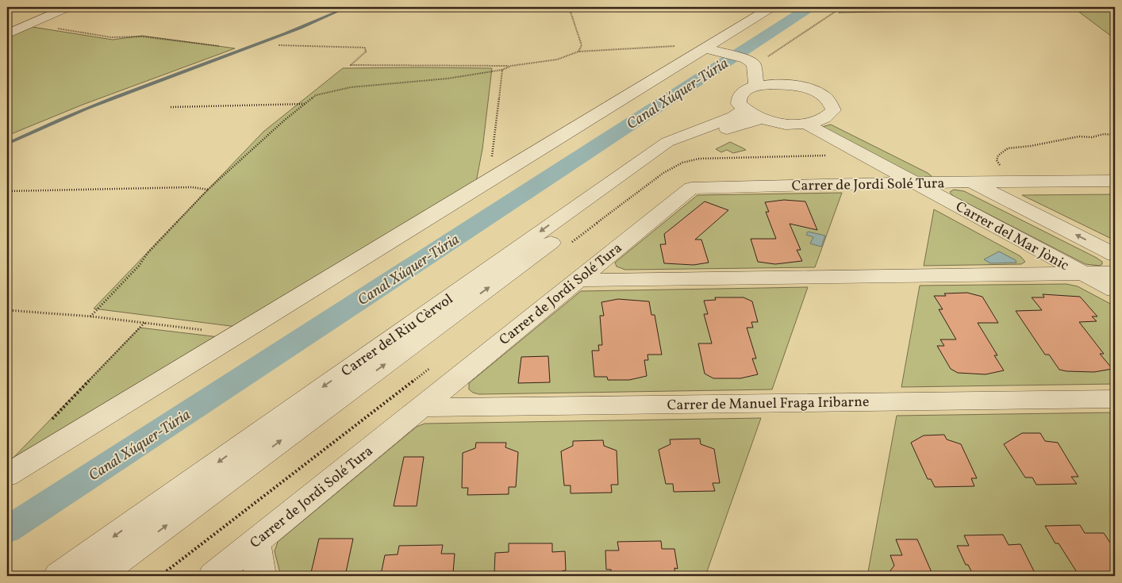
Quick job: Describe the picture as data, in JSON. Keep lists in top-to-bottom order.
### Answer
{
  "streets": {
    "street": [
      "Carrer de Jordi Solé Tura",
      "Carrer del Mar Jònic",
      "Carrer del Riu Cèrvol",
      "Carrer de Manuel Fraga Iribarne"
    ]
  },
  "crossings": [
    ["Carrer de Jordi Solé Tura", "Carrer del Mar Jònic"],
    ["Carrer de Jordi Solé Tura", "Carrer de Manuel Fraga Iribarne"]
  ],
  "water": ["Canal Xúquer-Túria"]
}
